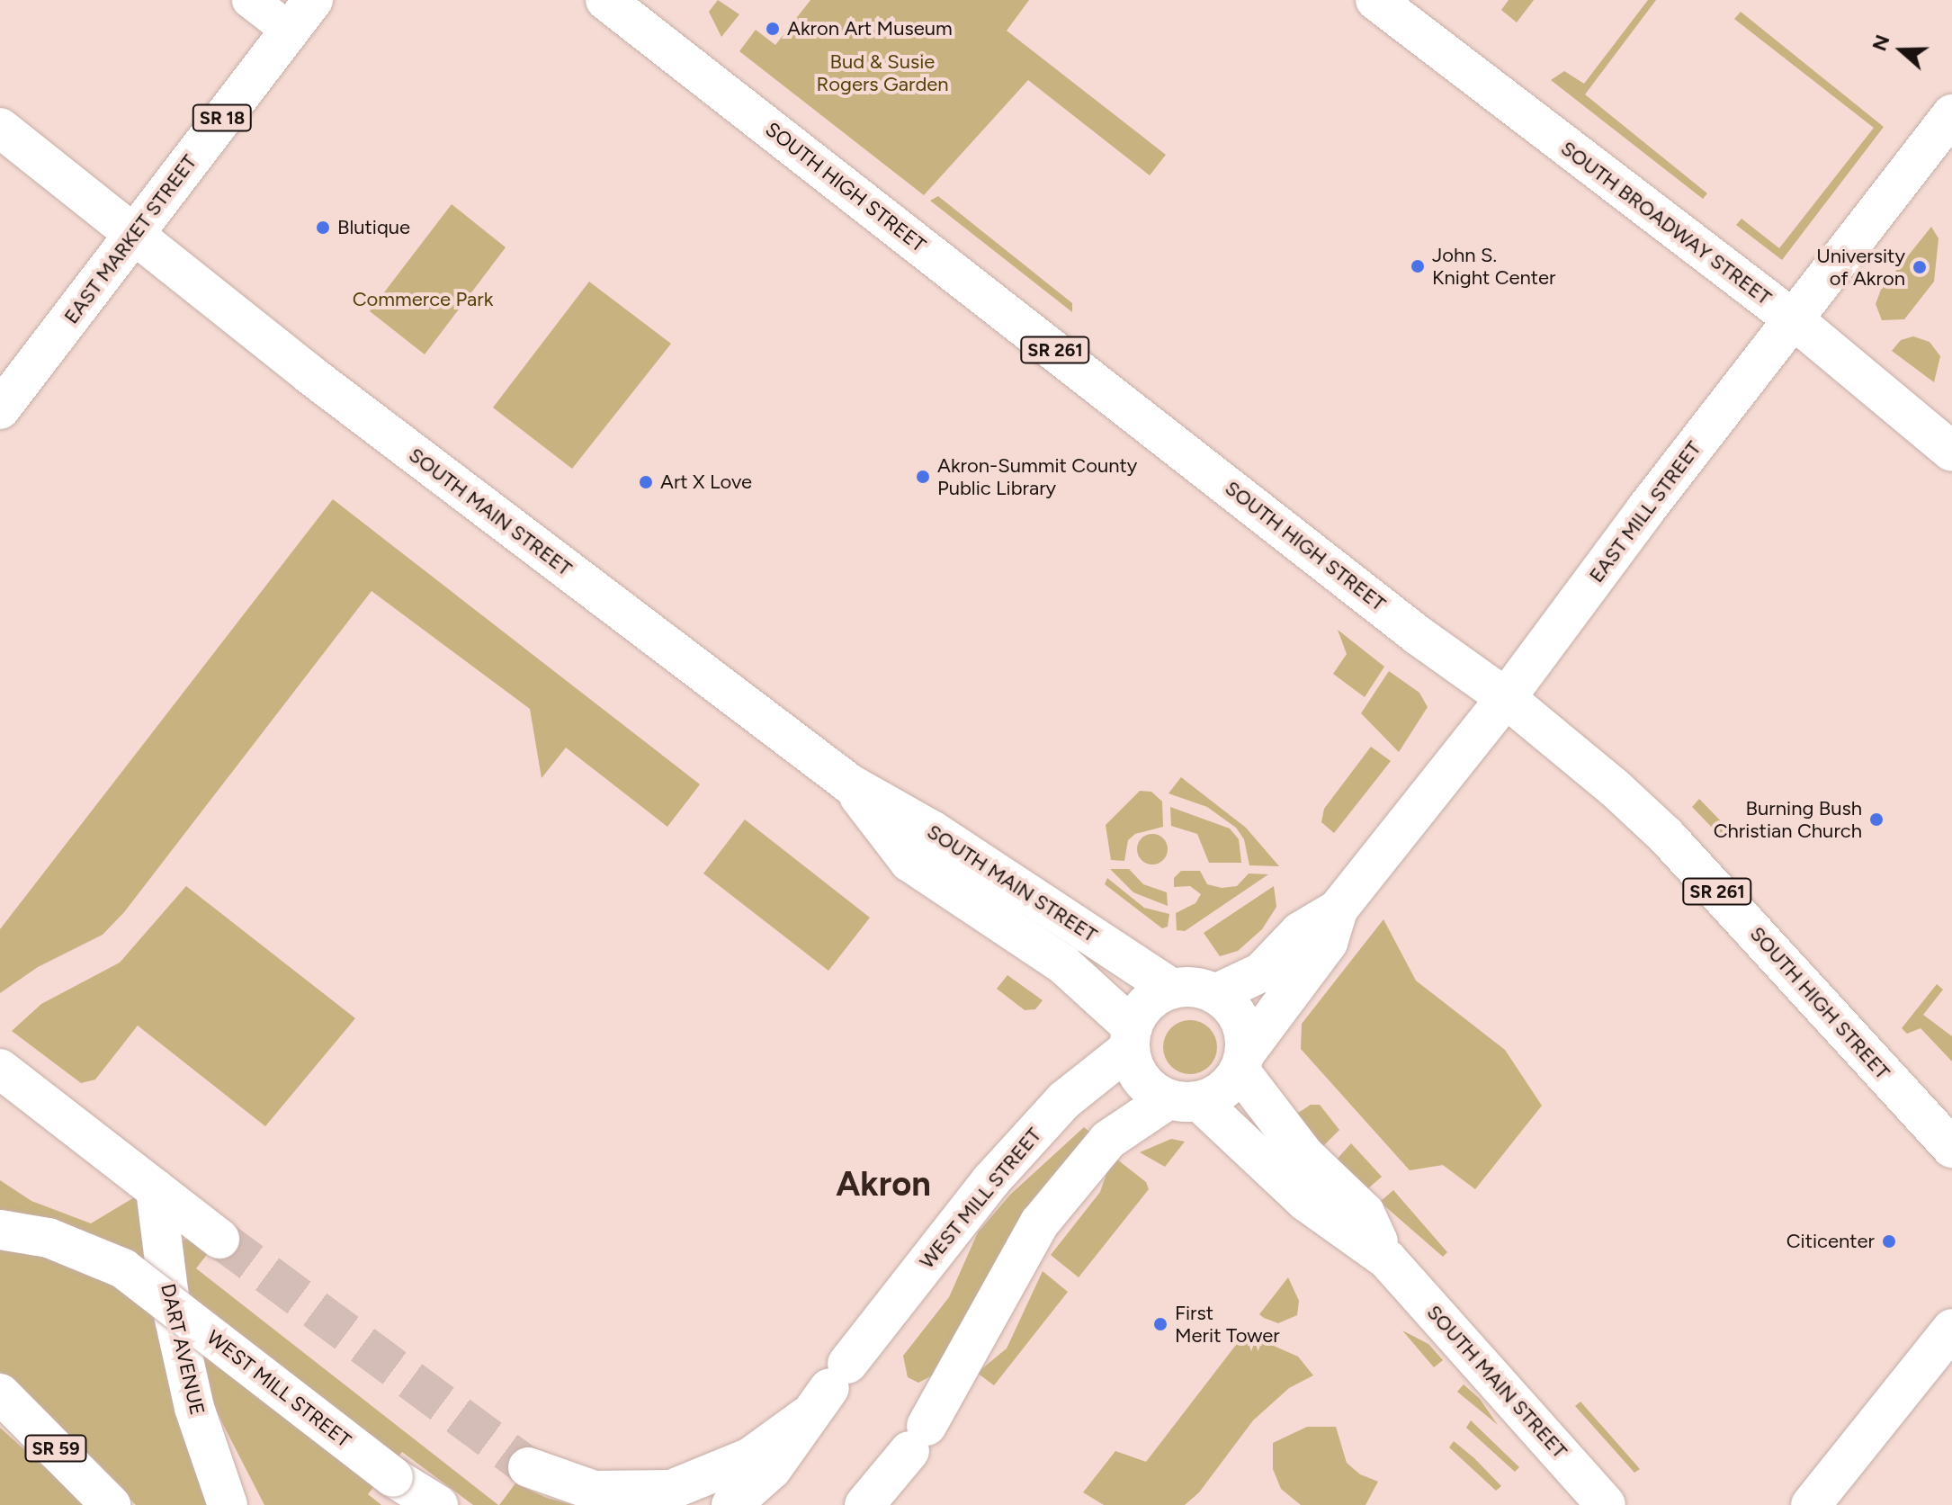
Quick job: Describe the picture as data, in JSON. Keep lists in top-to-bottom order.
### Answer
{
  "streets": {
    "main road": [
      "SR 18",
      "SOUTH HIGH STREET",
      "SOUTH BROADWAY STREET",
      "EAST MARKET STREET",
      "SR 261",
      "SOUTH MAIN STREET",
      "EAST MILL STREET",
      "WEST MILL STREET",
      "DART AVENUE",
      "SR 59"
    ]
  },
  "crossings": [
    ["SOUTH HIGH STREET", "EAST MILL STREET"],
    ["SOUTH BROADWAY STREET", "EAST MILL STREET"],
    ["EAST MARKET STREET", "SOUTH MAIN STREET"],
    ["SOUTH MAIN STREET", "EAST MILL STREET"],
    ["SOUTH MAIN STREET", "WEST MILL STREET"],
    ["EAST MILL STREET", "WEST MILL STREET"]
  ],
  "districts": ["Akron"],
  "parks": ["Bud & Susie Rogers Garden", "Commerce Park"],
  "places": [
    "Akron Art Museum",
    "Blutique",
    "John S. Knight Center",
    "University of Akron",
    "Akron-Summit County Public Library",
    "Art X Love",
    "Burning Bush Christian Church",
    "Citicenter",
    "First Merit Tower"
  ],
  "north": "left"
}
